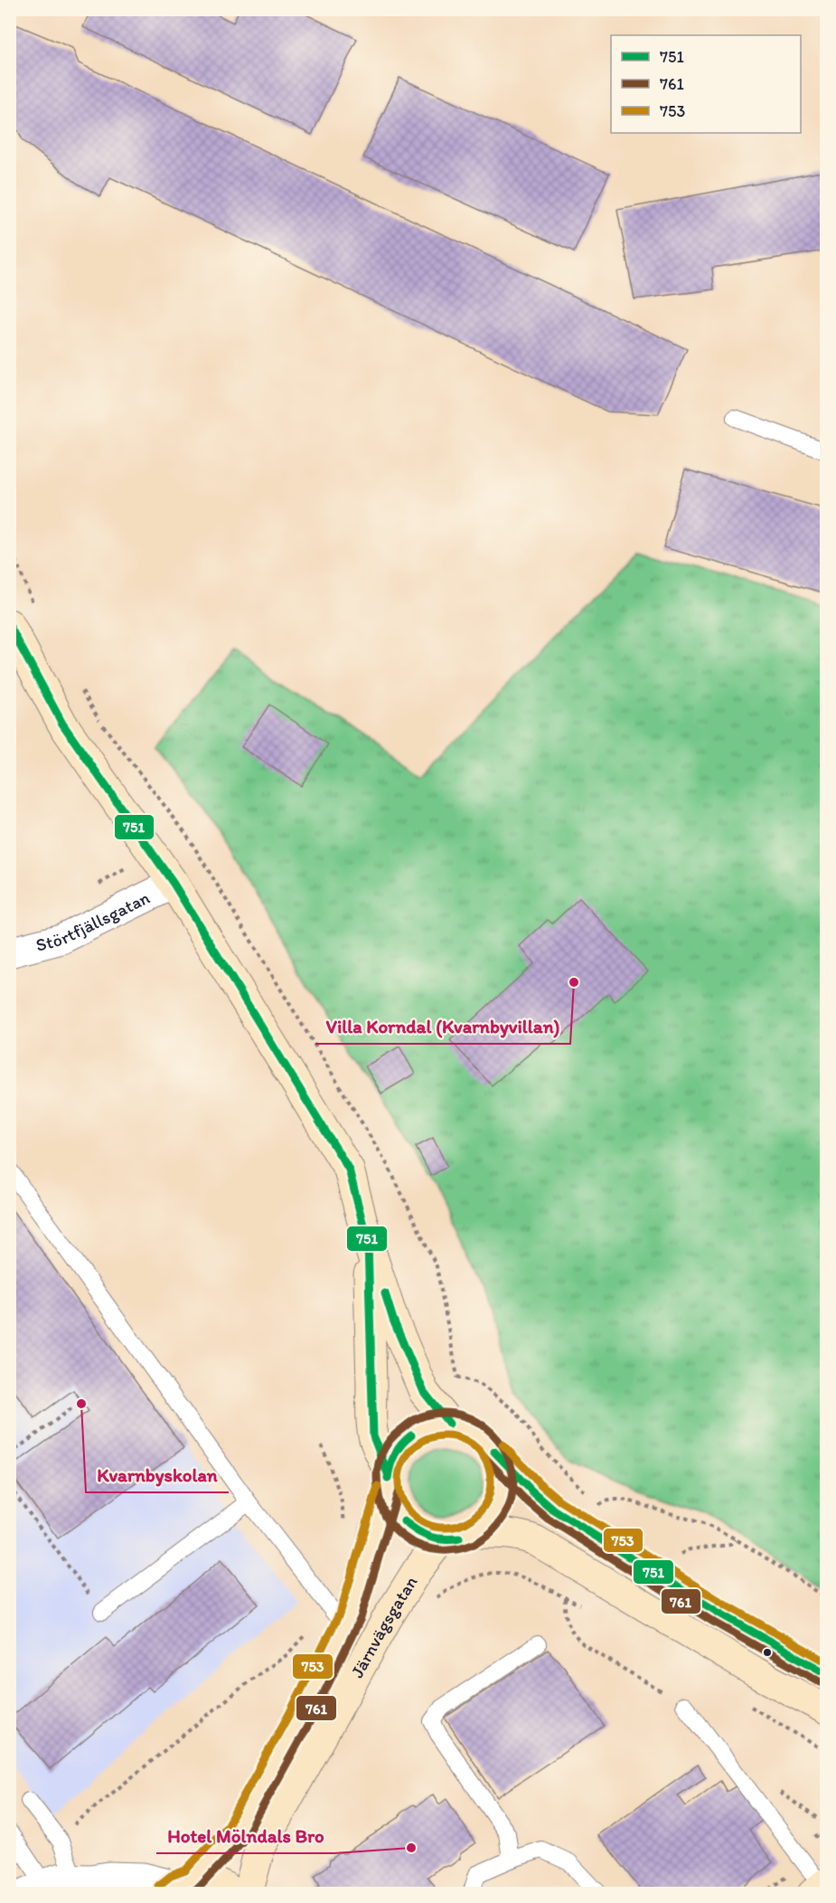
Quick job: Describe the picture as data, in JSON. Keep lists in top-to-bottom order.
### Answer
{
  "streets": {
    "street": ["Störtfjällsgatan", "Järnvägsgatan"]
  },
  "places": ["Villa Korndal (Kvarnbyvillan)", "Kvarnbyskolan", "Hotel Mölndals Bro"],
  "lines": ["transit line 751", "transit line 761", "transit line 753"],
  "legend": ["751", "761", "753"]
}
